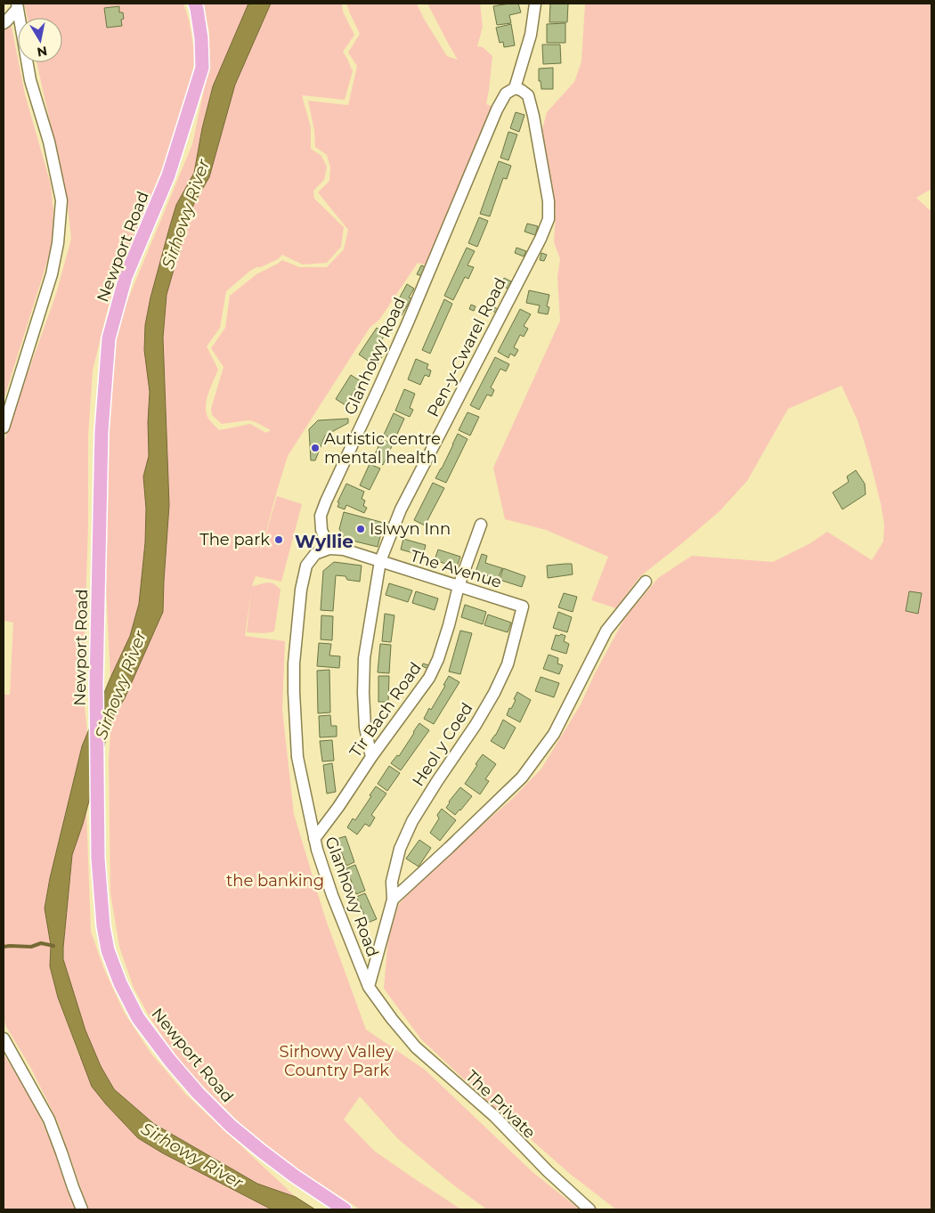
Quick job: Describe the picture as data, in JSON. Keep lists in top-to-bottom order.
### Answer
{
  "streets": {
    "main road": ["Newport Road"],
    "street": [
      "Pen-y-Cwarel Road",
      "Glanhowy Road",
      "The Avenue",
      "Tir Bach Road",
      "Heol y Coed",
      "The Private"
    ]
  },
  "crossings": [
    ["Pen-y-Cwarel Road", "Glanhowy Road"],
    ["Pen-y-Cwarel Road", "The Avenue"],
    ["Pen-y-Cwarel Road", "Tir Bach Road"],
    ["Glanhowy Road", "The Avenue"],
    ["Glanhowy Road", "Tir Bach Road"],
    ["Glanhowy Road", "Heol y Coed"],
    ["Glanhowy Road", "The Private"],
    ["The Avenue", "Tir Bach Road"],
    ["The Avenue", "Heol y Coed"]
  ],
  "districts": ["Wyllie"],
  "water": ["Sirhowy River"],
  "parks": ["the banking", "Sirhowy Valley Country Park"],
  "places": ["Autistic centre mental health", "Islwyn Inn", "The park"],
  "north": "bottom"
}
